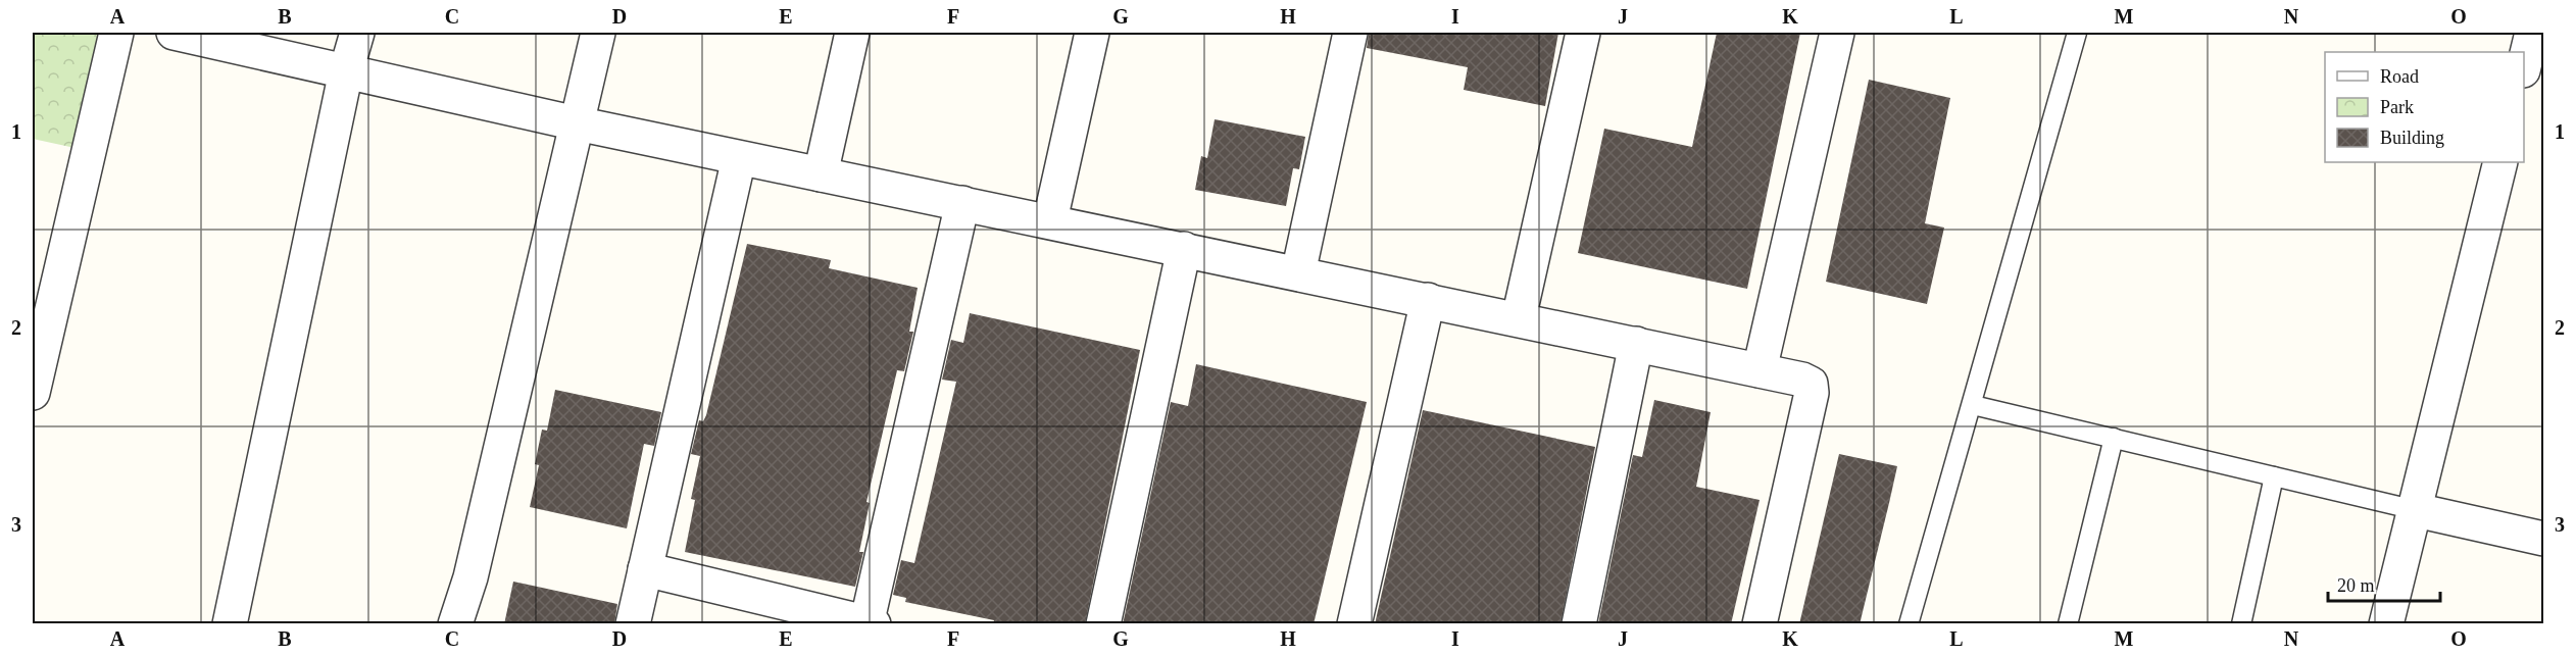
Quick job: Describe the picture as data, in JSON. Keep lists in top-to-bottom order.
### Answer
{
  "legend": ["Road", "Park", "Building"],
  "scale_bar": "20 m",
  "grid": {
    "columns": [
      "A",
      "B",
      "C",
      "D",
      "E",
      "F",
      "G",
      "H",
      "I",
      "J",
      "K",
      "L",
      "M",
      "N",
      "O"
    ],
    "rows": ["1", "2", "3"]
  }
}
